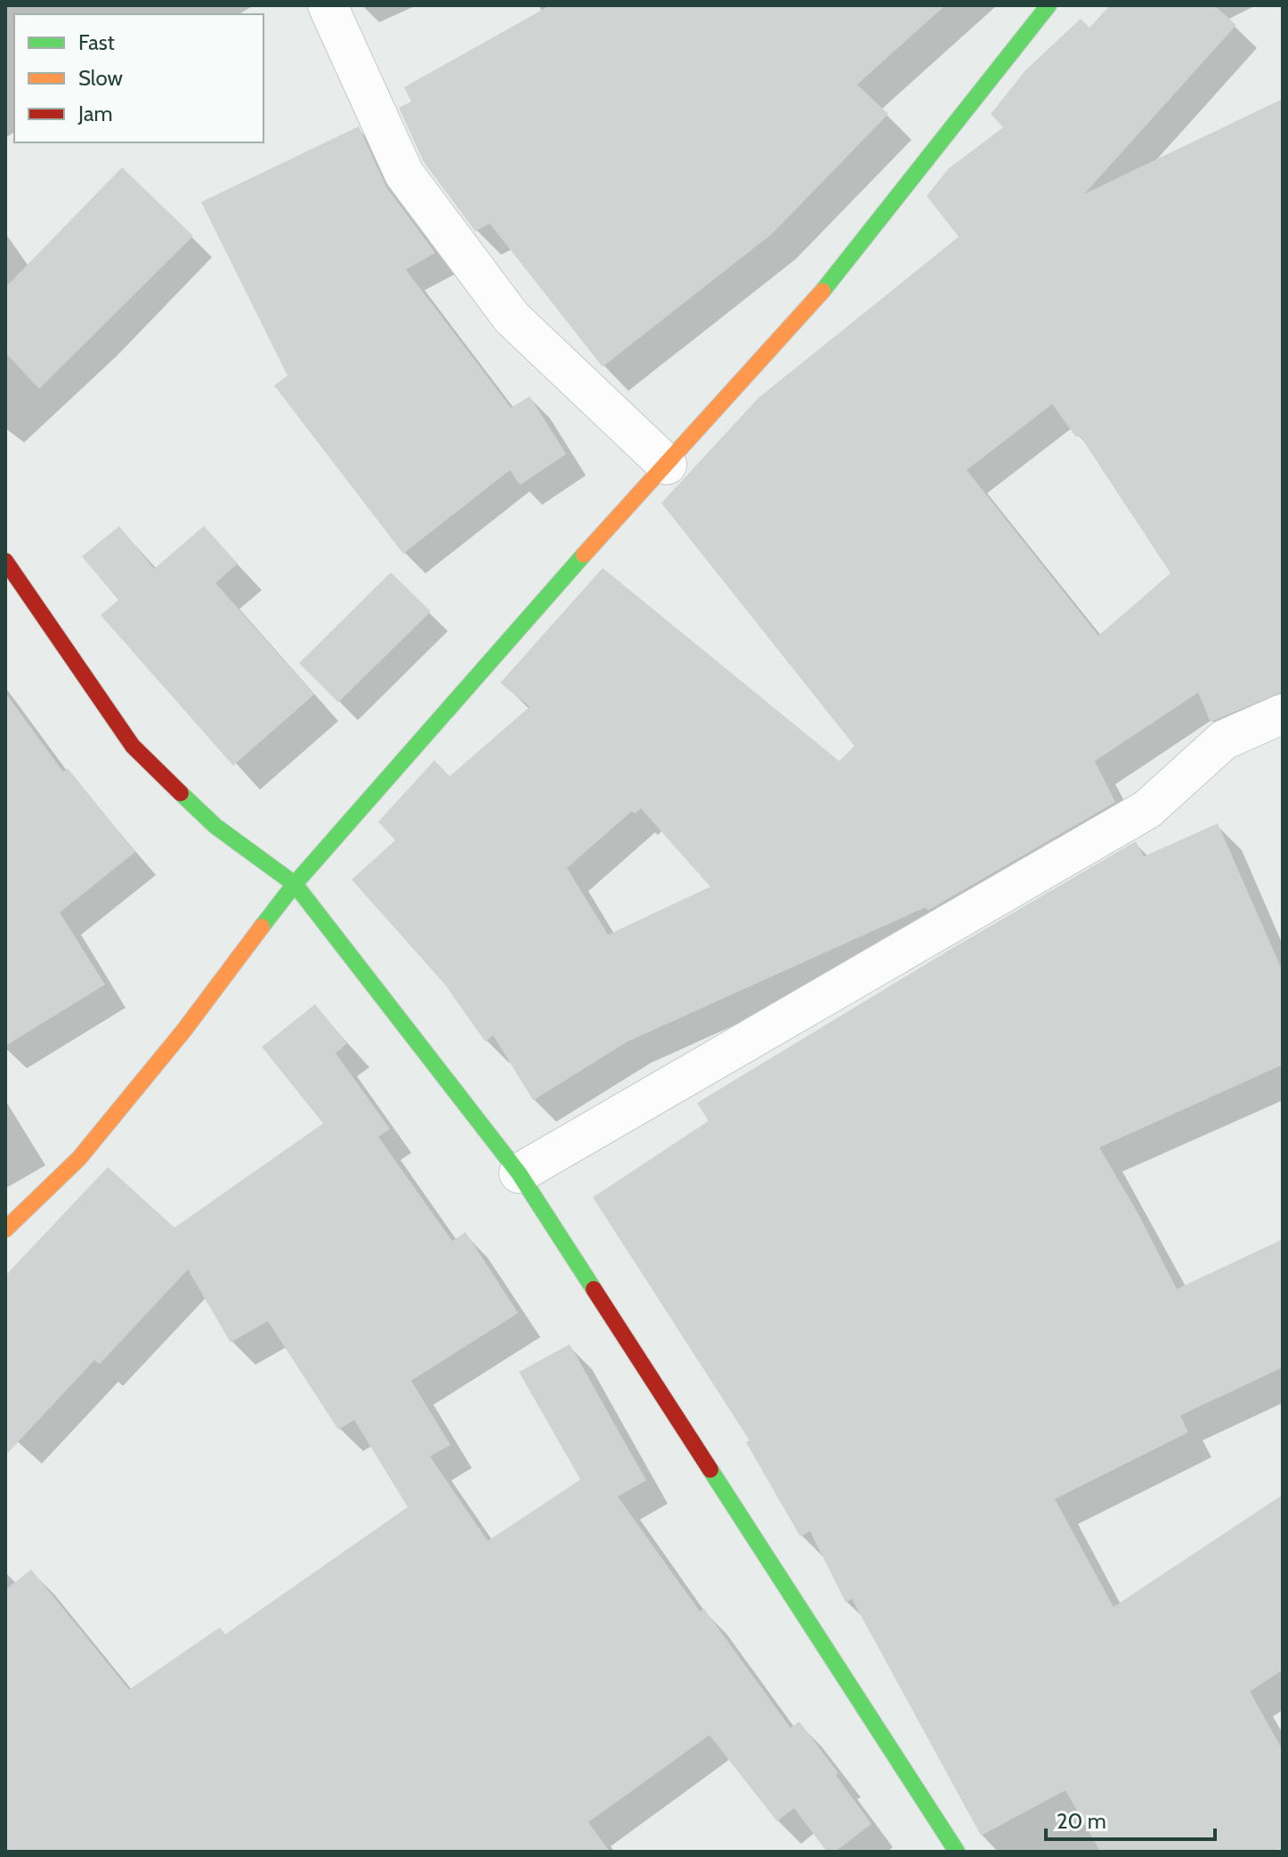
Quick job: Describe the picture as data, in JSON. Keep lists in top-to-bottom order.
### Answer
{
  "legend": ["Fast", "Slow", "Jam"],
  "scale_bar": "20 m"
}
